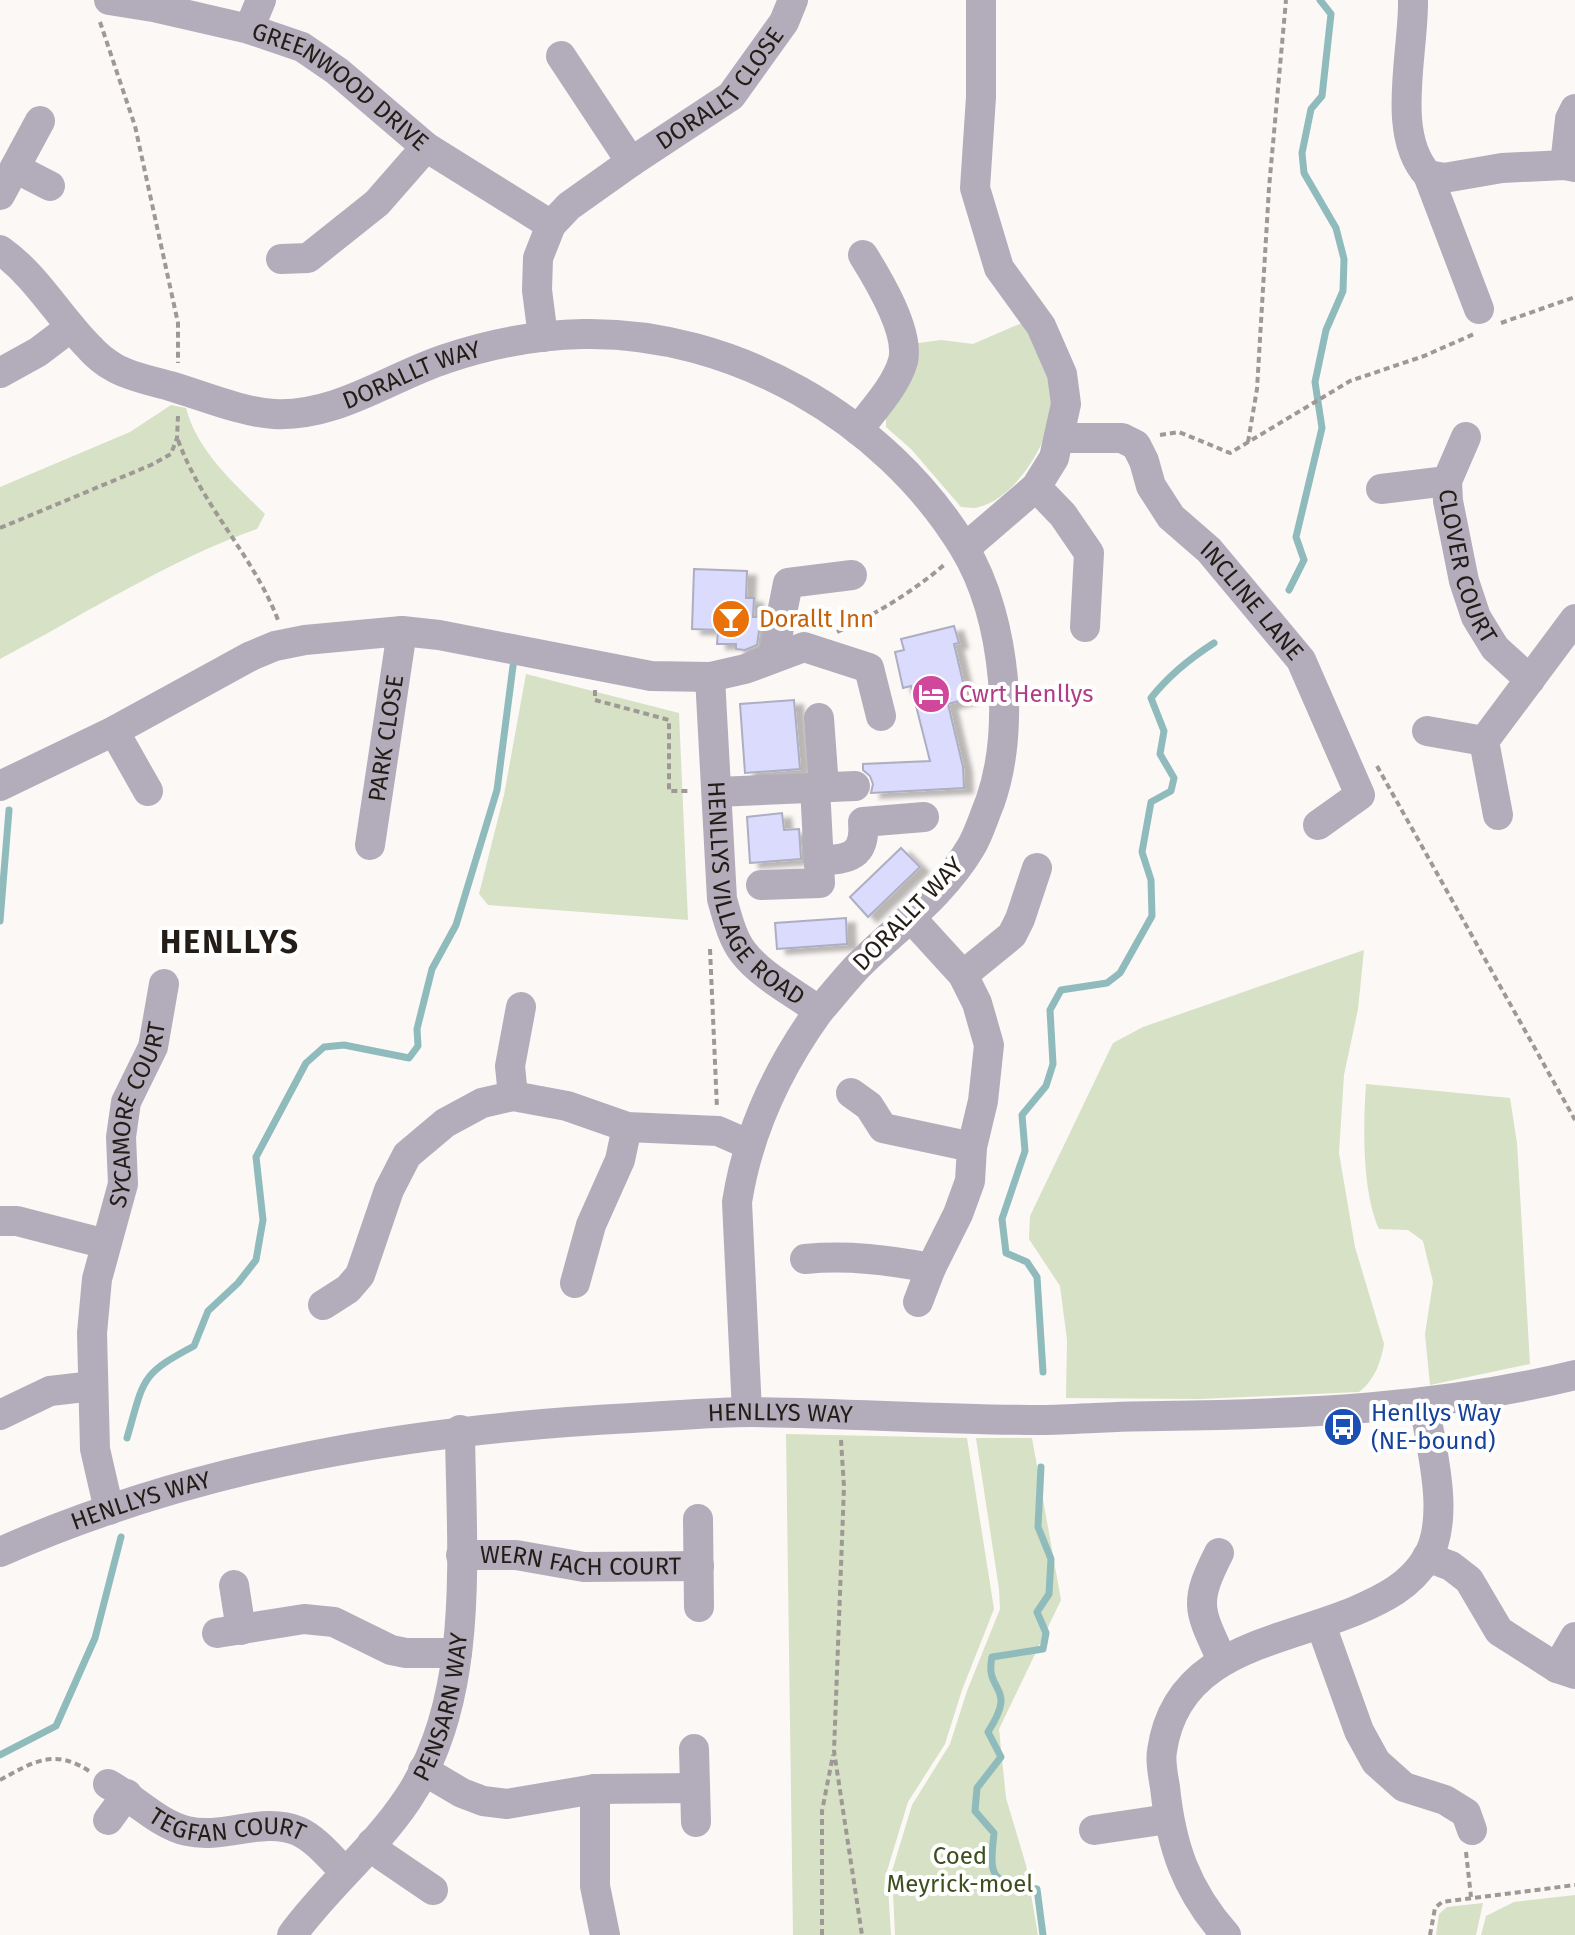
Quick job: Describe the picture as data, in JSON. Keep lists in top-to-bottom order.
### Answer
{
  "streets": {
    "street": [
      "DORALLT CLOSE",
      "GREENWOOD DRIVE",
      "DORALLT WAY",
      "CLOVER COURT",
      "INCLINE LANE",
      "PARK CLOSE",
      "HENLLYS VILLAGE ROAD",
      "SYCAMORE COURT",
      "HENLLYS WAY",
      "WERN FACH COURT",
      "PENSARN WAY",
      "TEGFAN COURT"
    ]
  },
  "crossings": [
    ["DORALLT CLOSE", "GREENWOOD DRIVE"],
    ["DORALLT CLOSE", "DORALLT WAY"],
    ["DORALLT WAY", "HENLLYS VILLAGE ROAD"],
    ["HENLLYS VILLAGE ROAD", "HENLLYS WAY"],
    ["SYCAMORE COURT", "HENLLYS WAY"],
    ["HENLLYS WAY", "PENSARN WAY"],
    ["WERN FACH COURT", "PENSARN WAY"],
    ["PENSARN WAY", "TEGFAN COURT"]
  ],
  "districts": ["HENLLYS"],
  "parks": ["Coed Meyrick-moel"],
  "places": {
    "bar": ["Dorallt Inn"],
    "hotel": ["Cwrt Henllys"],
    "bus stop": ["Henllys Way (NE-bound)"]
  }
}
